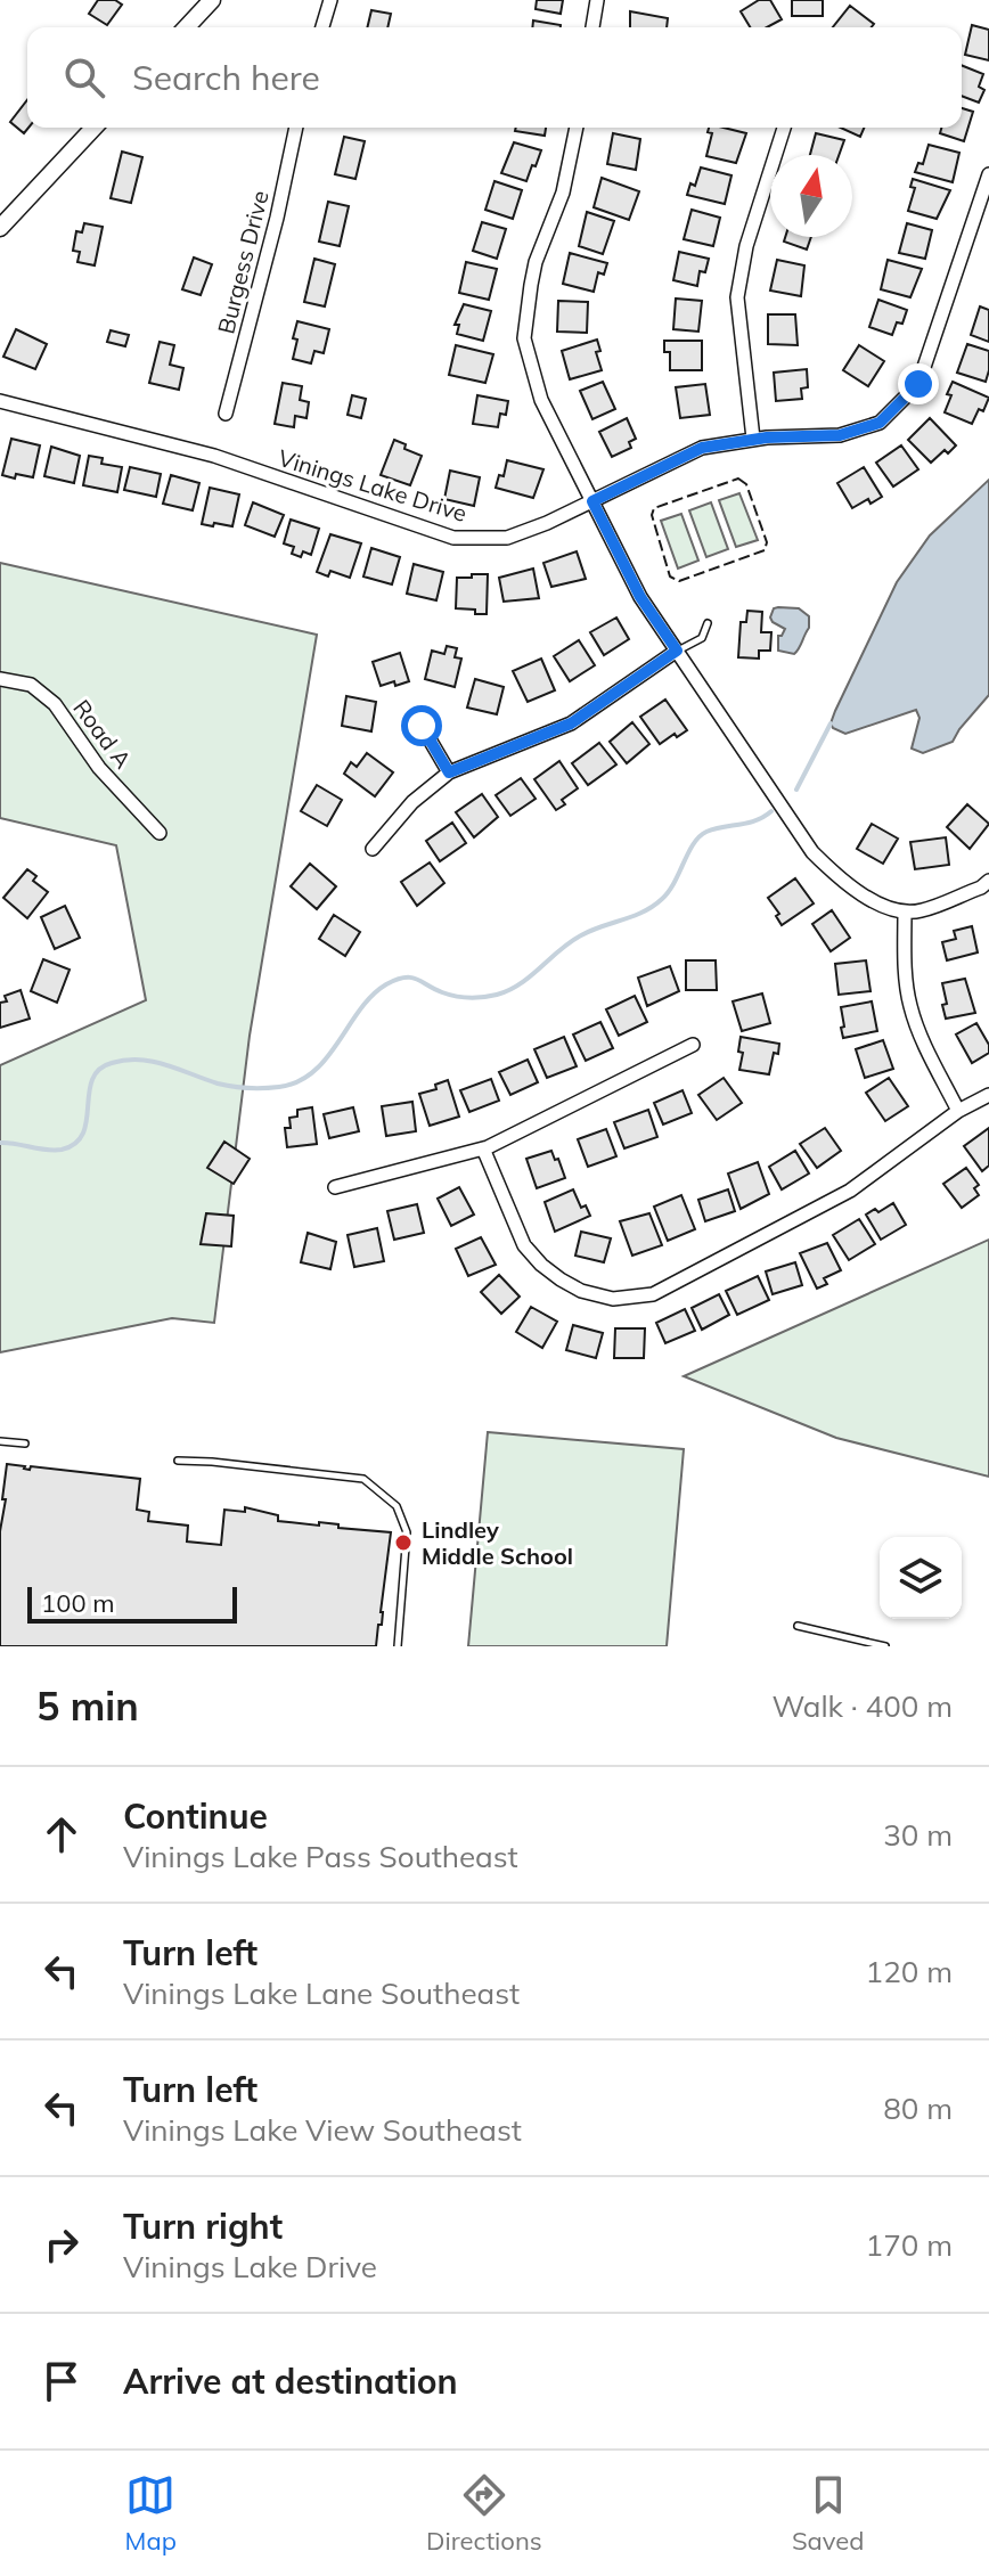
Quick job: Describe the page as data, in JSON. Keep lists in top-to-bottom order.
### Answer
{
  "streets": {
    "street": ["Burgess Drive", "Vinings Lake Drive", "Road A"]
  },
  "places": ["Lindley Middle School"],
  "scale_bar": "100 m",
  "north": "top",
  "page": {
    "search": "Search here",
    "scale": "100 m",
    "heading": ["5 min", "Walk · 400 m"],
    "list": [
      ["Continue", "Vinings Lake Pass Southeast", "30 m"],
      ["Turn left", "Vinings Lake Lane Southeast", "120 m"],
      ["Turn left", "Vinings Lake View Southeast", "80 m"],
      ["Turn right", "Vinings Lake Drive", "170 m"],
      "Arrive at destination"
    ],
    "nav": ["Map", "Directions", "Saved"]
  }
}
